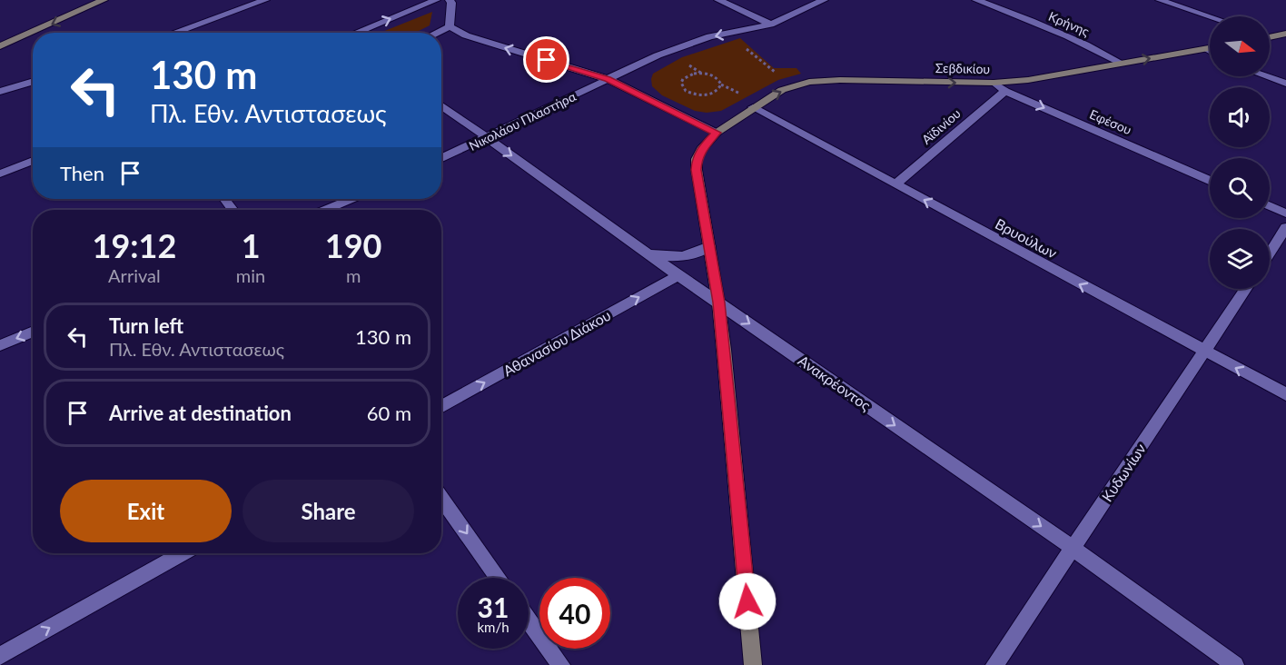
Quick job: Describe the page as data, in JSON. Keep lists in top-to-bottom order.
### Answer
{
  "streets": {
    "street": [
      "Κρήνης",
      "Σεβδικίου",
      "Νικολάου Πλαστήρα",
      "Εφέσου",
      "Αϊδινίου",
      "Βρυούλων",
      "Αθανασίου Διάκου",
      "Ανακρέοντος",
      "Κυδωνίων"
    ]
  },
  "crossings": [
    ["Κρήνης", "Σεβδικίου"],
    ["Σεβδικίου", "Εφέσου"],
    ["Σεβδικίου", "Βρυούλων"],
    ["Σεβδικίου", "Ανακρέοντος"],
    ["Νικολάου Πλαστήρα", "Ανακρέοντος"],
    ["Εφέσου", "Αϊδινίου"],
    ["Αϊδινίου", "Βρυούλων"],
    ["Βρυούλων", "Κυδωνίων"],
    ["Αθανασίου Διάκου", "Ανακρέοντος"],
    ["Ανακρέοντος", "Κυδωνίων"]
  ],
  "one_way": [
    "Νικολάου Πλαστήρα",
    "Εφέσου",
    "Βρυούλων",
    "Αθανασίου Διάκου",
    "Ανακρέοντος"
  ],
  "north": "right",
  "page": {
    "turn": ["130 m", "Πλ. Εθν. Αντιστασεως"],
    "then": "Then",
    "eta": [
      "19:12",
      "Arrival",
      "1",
      "min",
      "190",
      "m"
    ],
    "list": [
      {
        "name": "Turn left",
        "note": "Πλ. Εθν. Αντιστασεως",
        "value": "130 m"
      },
      {
        "name": "Arrive at destination",
        "value": "60 m"
      }
    ],
    "buttons": ["Exit", "Share"],
    "speed": "31 km/h",
    "limit": "40"
  }
}
